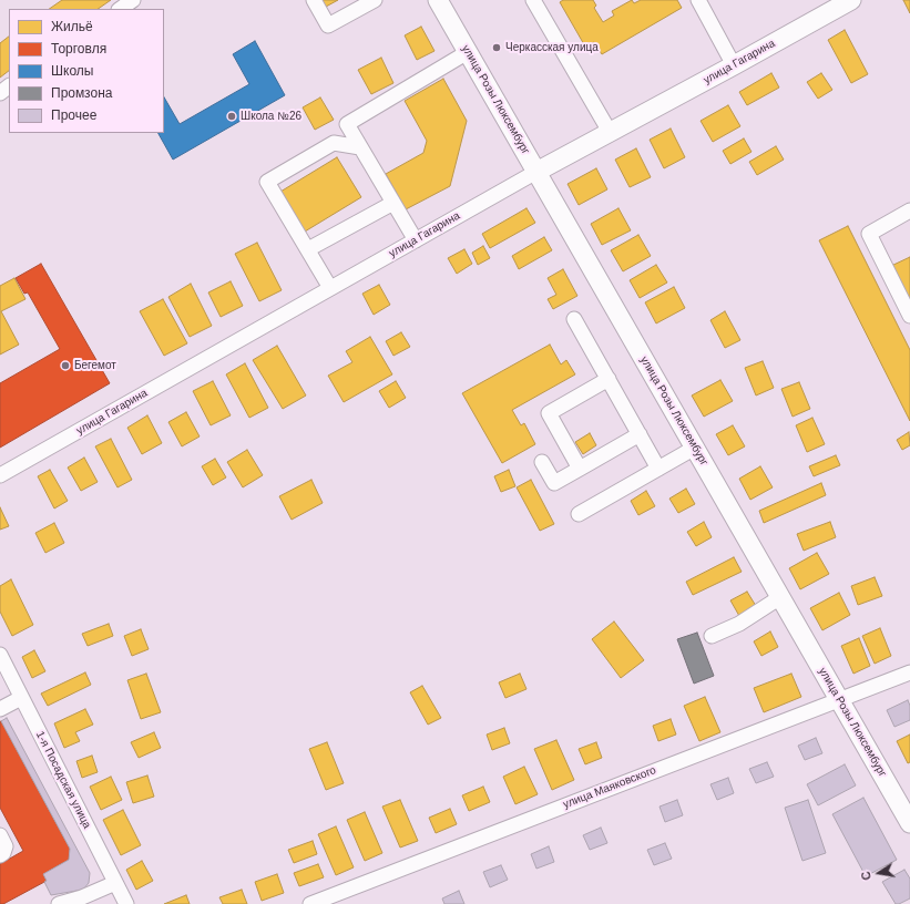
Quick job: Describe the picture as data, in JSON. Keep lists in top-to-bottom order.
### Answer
{
  "streets": {
    "main road": ["улица Гагарина", "улица Розы Люксембург"],
    "street": ["1-я Посадская улица", "улица Маяковского"]
  },
  "crossings": [
    ["улица Гагарина", "улица Розы Люксембург"],
    ["улица Розы Люксембург", "улица Маяковского"]
  ],
  "places": ["Черкасская улица", "Школа №26", "Бегемот"],
  "legend": [
    "Жильё",
    "Торговля",
    "Школы",
    "Промзона",
    "Прочее"
  ],
  "north": "left"
}
